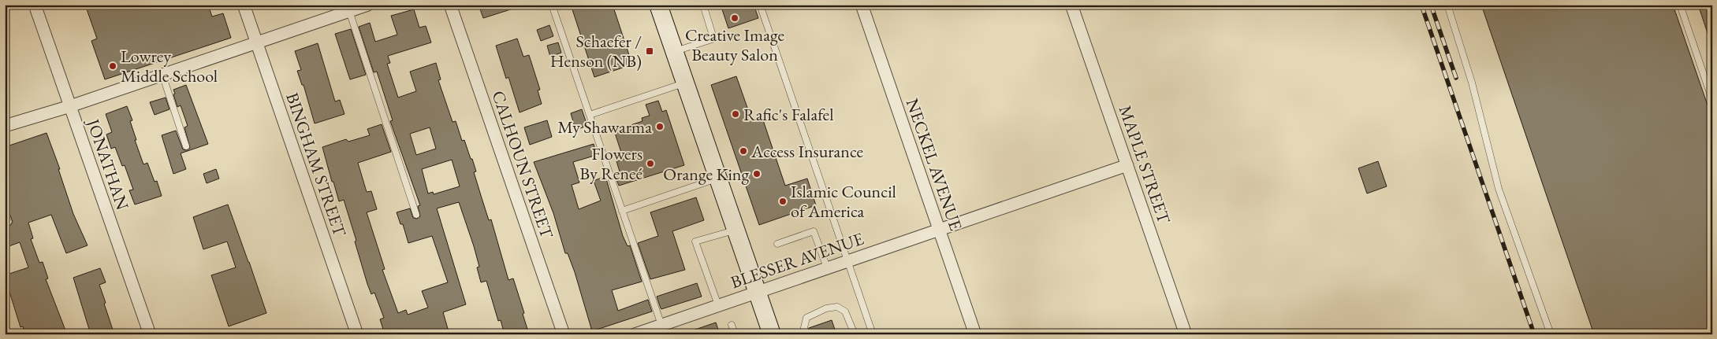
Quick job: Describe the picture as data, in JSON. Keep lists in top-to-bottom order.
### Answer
{
  "streets": {
    "street": [
      "JONATHAN",
      "BINGHAM STREET",
      "CALHOUN STREET",
      "NECKEL AVENUE",
      "MAPLE STREET",
      "BLESSER AVENUE"
    ]
  },
  "crossings": [
    ["NECKEL AVENUE", "BLESSER AVENUE"],
    ["MAPLE STREET", "BLESSER AVENUE"]
  ],
  "places": {
    "other": [
      "Creative Image Beauty Salon",
      "Lowrey Middle School",
      "Rafic's Falafel",
      "My Shawarma",
      "Access Insurance",
      "Flowers By Reneé",
      "Orange King",
      "Islamic Council of America"
    ],
    "transit": ["Schaefer / Henson (NB)"]
  }
}
